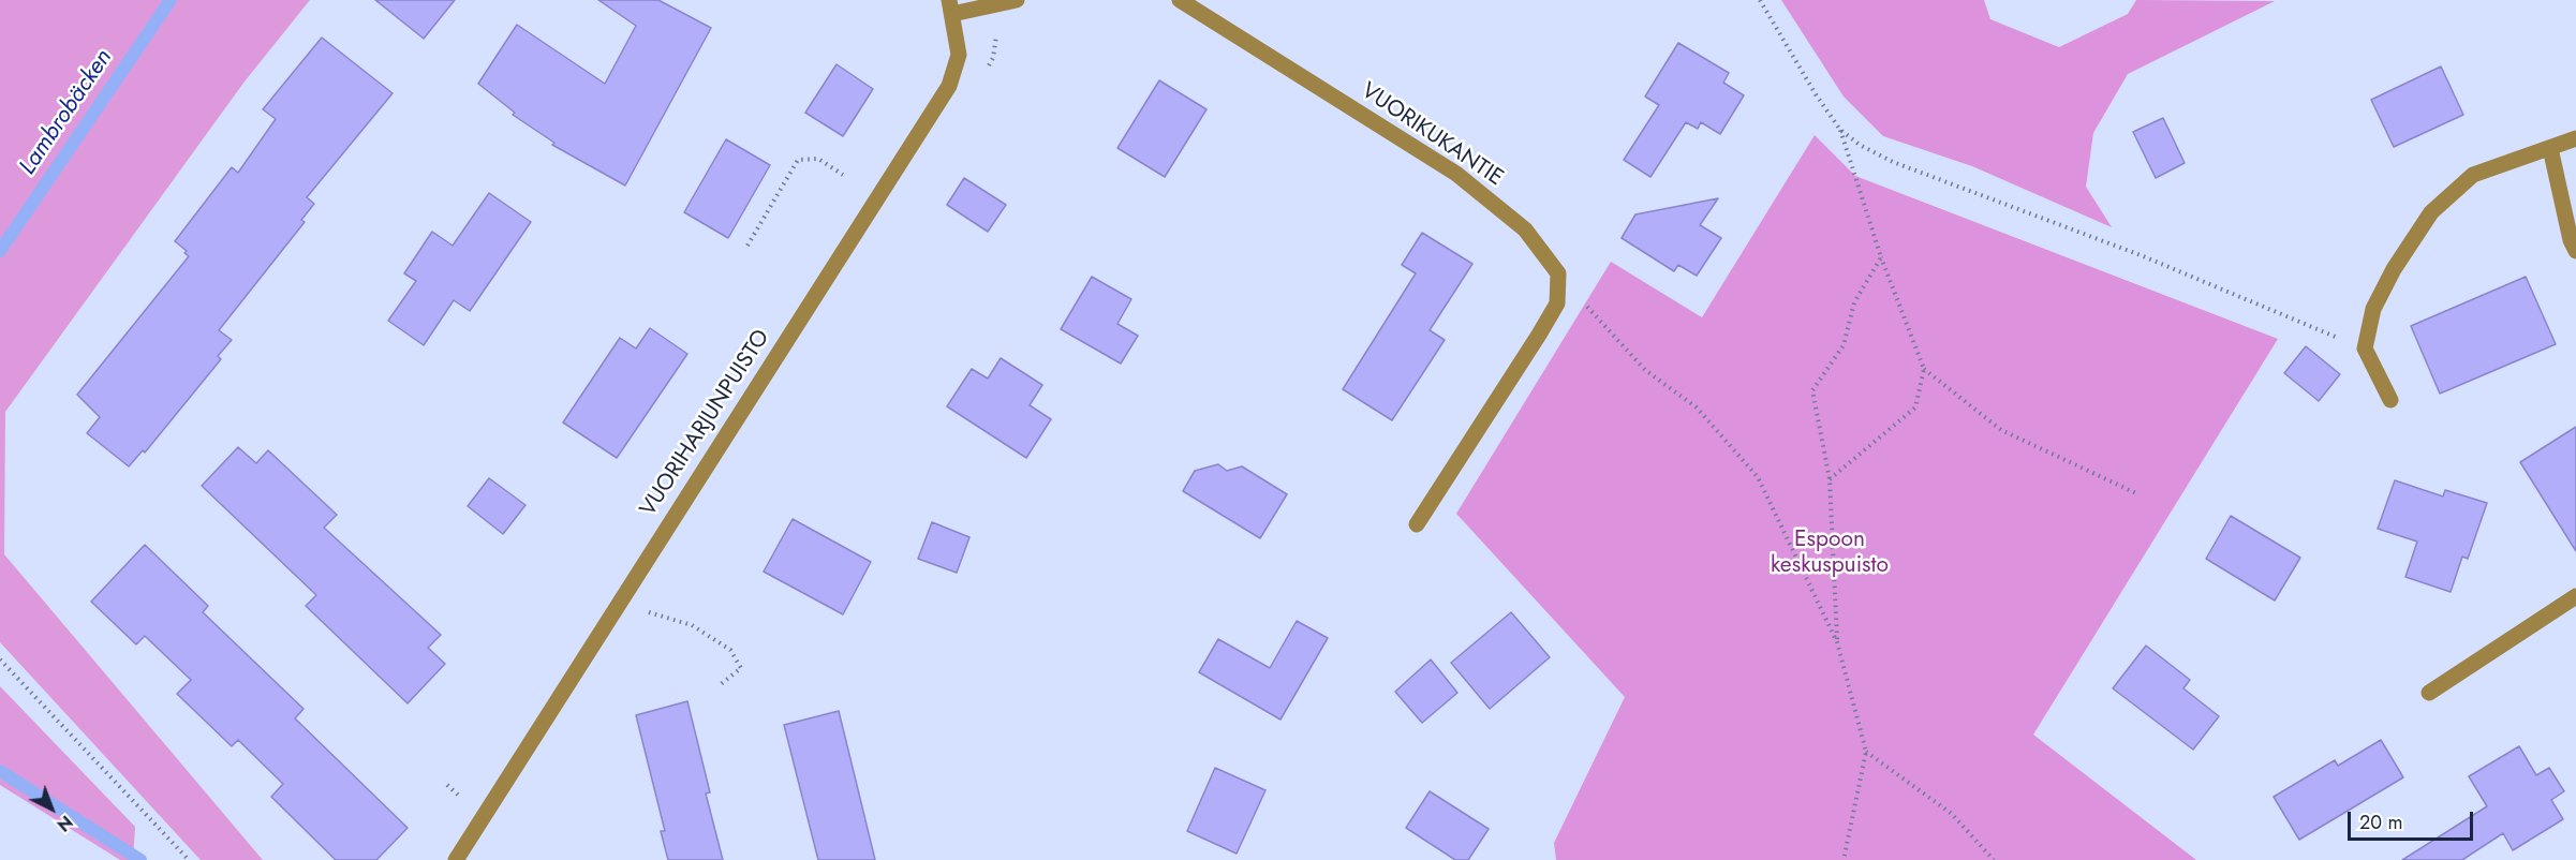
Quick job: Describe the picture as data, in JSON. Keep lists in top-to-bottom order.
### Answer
{
  "streets": {
    "street": ["VUORIKUKANTIE", "VUORIHARJUNPUISTO"]
  },
  "water": ["Lambrobäcken"],
  "parks": ["Espoon keskuspuisto"],
  "scale_bar": "20 m",
  "north": "bottom right"
}
